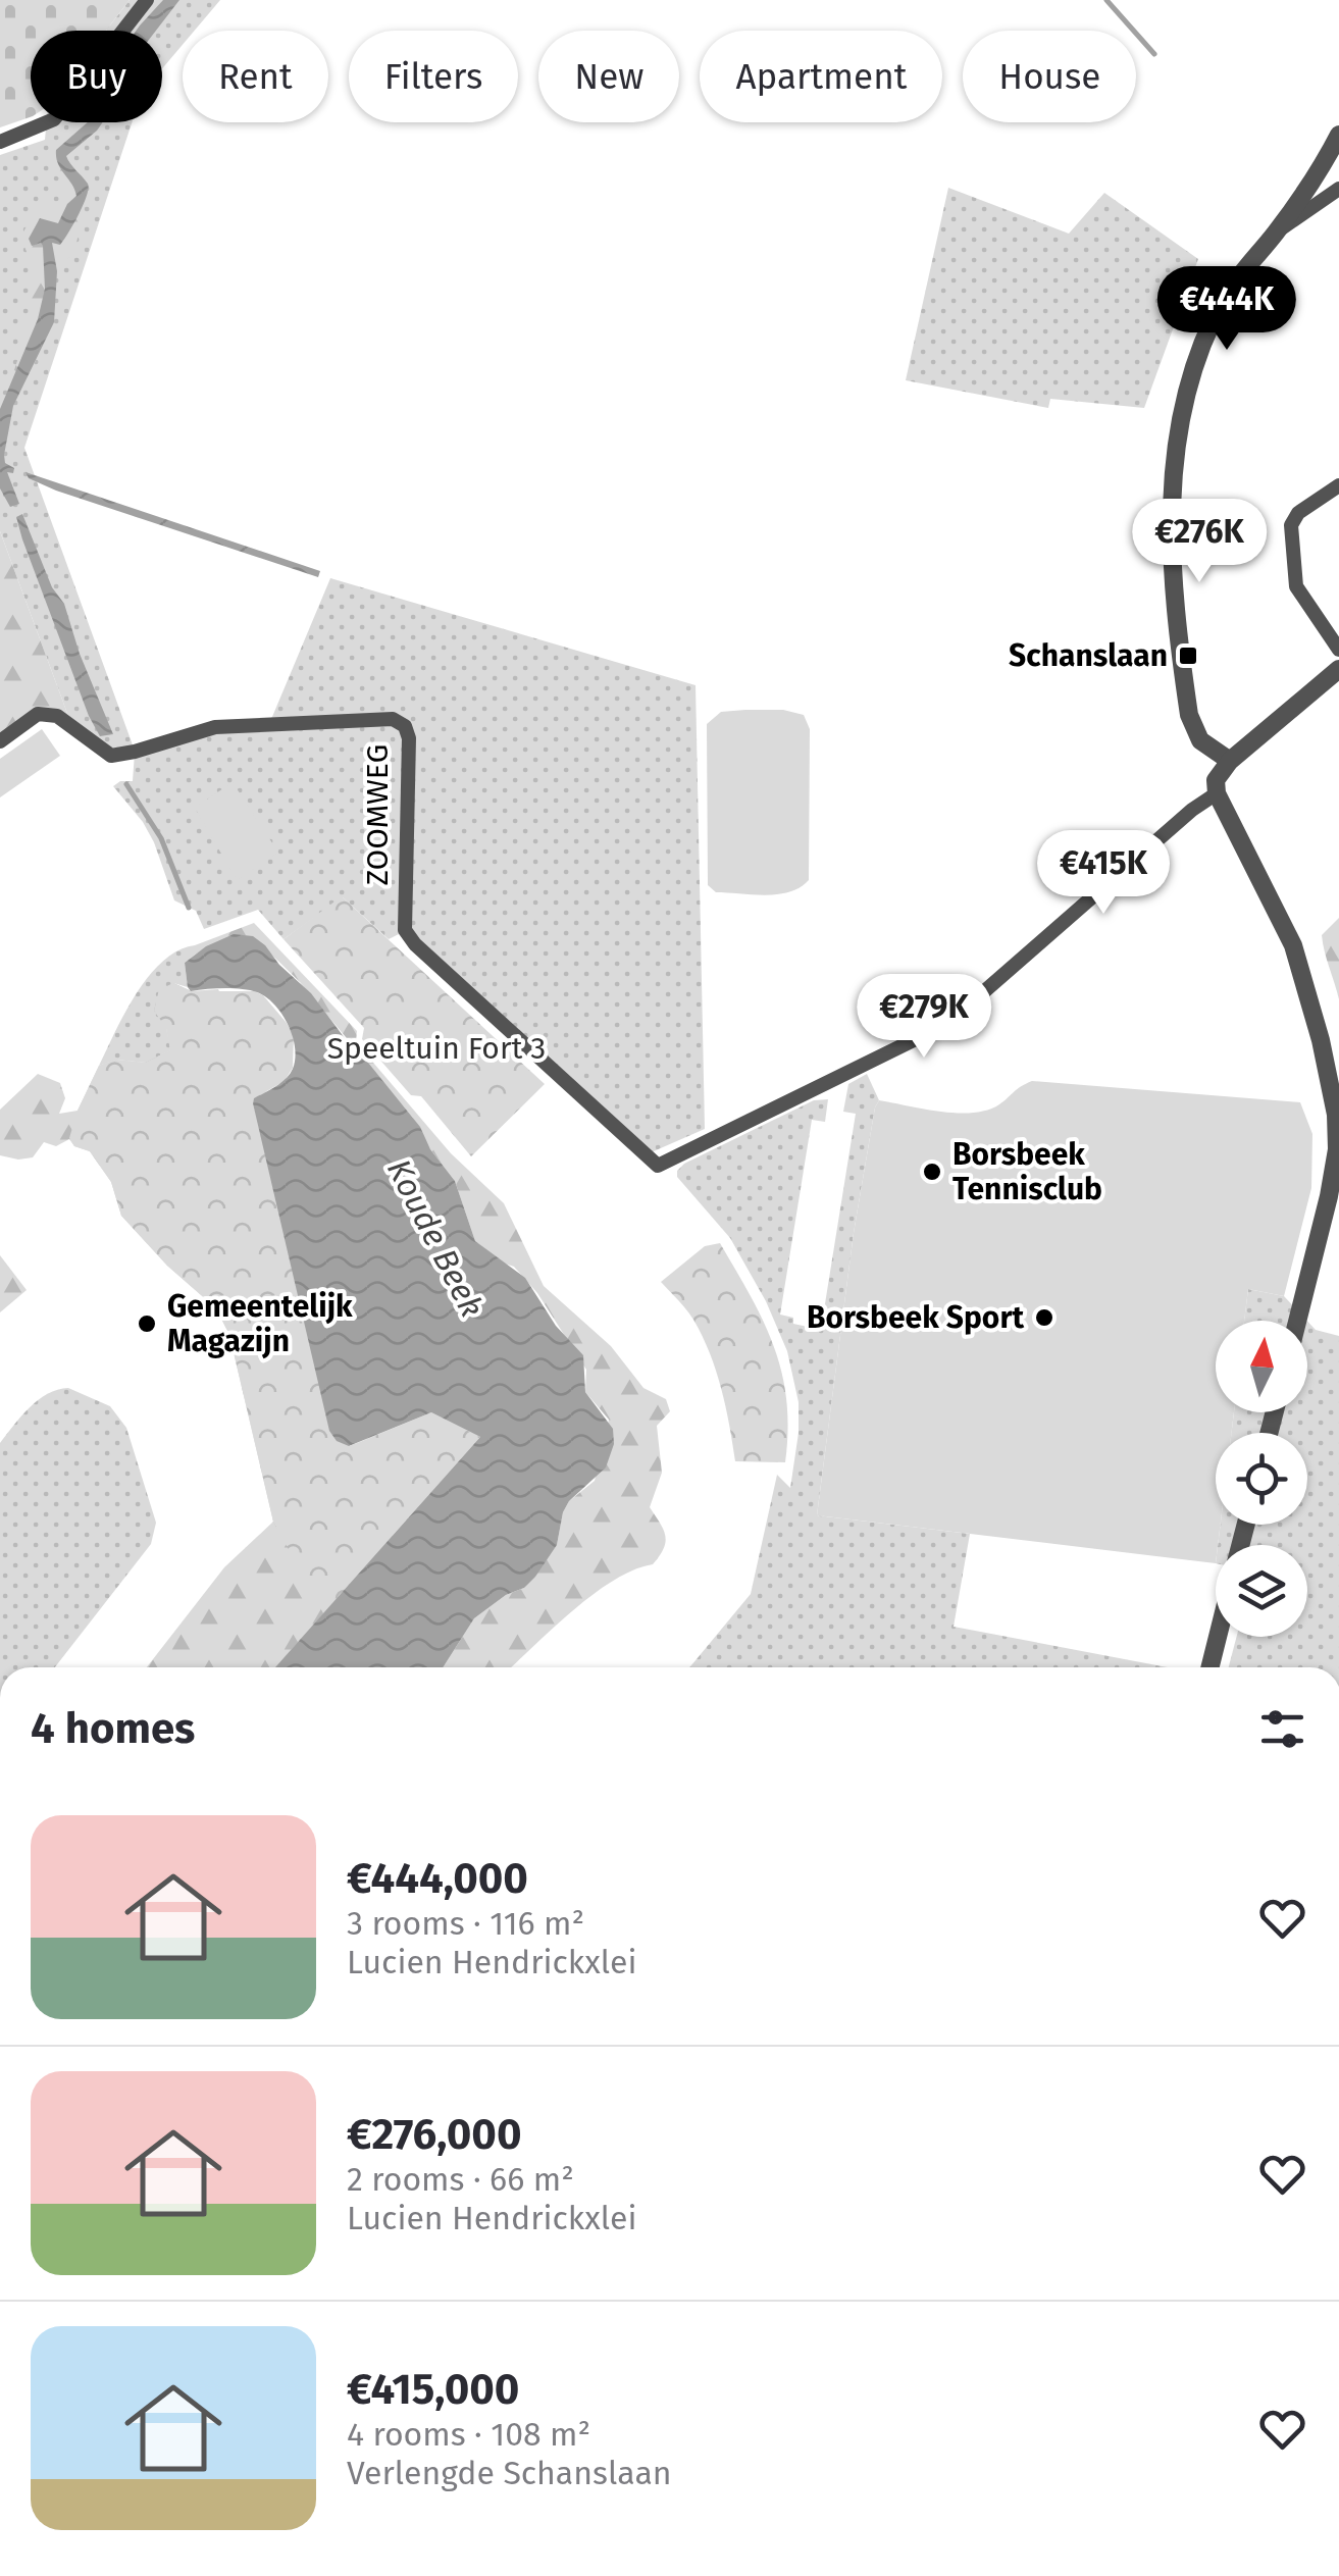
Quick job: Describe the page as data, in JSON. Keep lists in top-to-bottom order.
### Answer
{
  "streets": {
    "street": ["ZOOMWEG"]
  },
  "water": ["Koude Beek"],
  "parks": ["Speeltuin Fort 3"],
  "places": {
    "transit": ["Schanslaan"],
    "other": ["Borsbeek Tennisclub", "Borsbeek Sport", "Gemeentelijk Magazijn"]
  },
  "north": "top",
  "page": {
    "chip": [
      "Buy",
      "Rent",
      "Filters",
      "New",
      "Apartment",
      "House"
    ],
    "price": [
      "€444K",
      "€276K",
      "€415K",
      "€279K"
    ],
    "heading": "4 homes",
    "list": [
      {
        "name": "€444,000",
        "note": "3 rooms · 116 m² · Lucien Hendrickxlei"
      },
      {
        "name": "€276,000",
        "note": "2 rooms · 66 m² · Lucien Hendrickxlei"
      },
      {
        "name": "€415,000",
        "note": "4 rooms · 108 m² · Verlengde Schanslaan"
      }
    ]
  }
}
